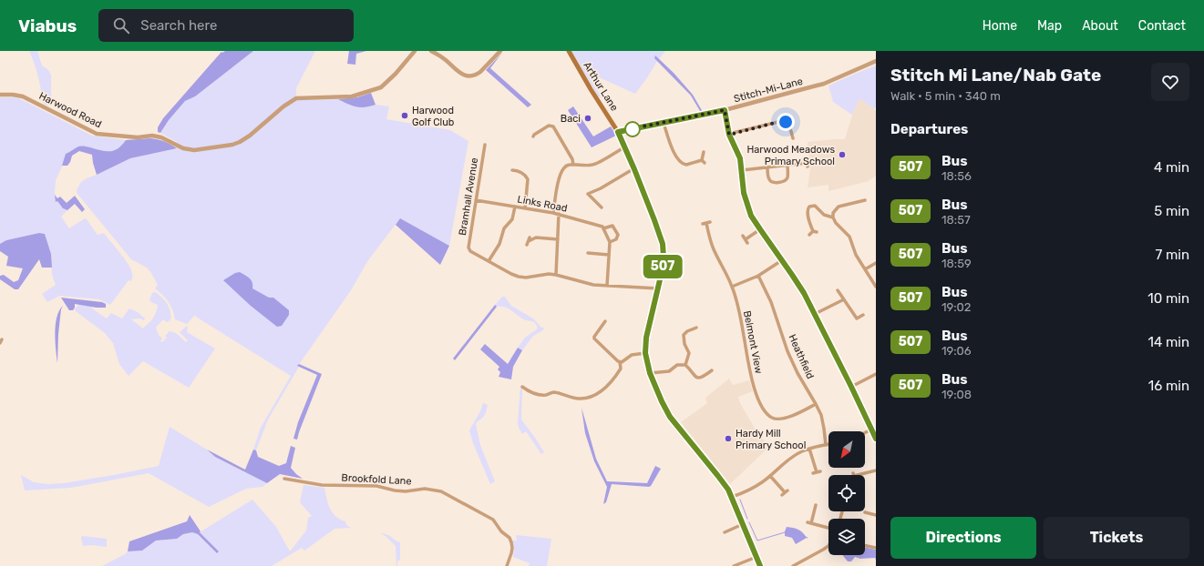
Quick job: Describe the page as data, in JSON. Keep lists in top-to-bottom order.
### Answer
{
  "streets": {
    "main road": ["Arthur Lane"],
    "street": [
      "Stitch-Mi-Lane",
      "Harwood Road",
      "Bramhall Avenue",
      "Links Road",
      "Belmont View",
      "Heathfield",
      "Brookfold Lane"
    ]
  },
  "crossings": [
    ["Arthur Lane", "Stitch-Mi-Lane"],
    ["Arthur Lane", "Bramhall Avenue"],
    ["Bramhall Avenue", "Links Road"],
    ["Belmont View", "Heathfield"]
  ],
  "places": [
    "Harwood Golf Club",
    "Baci",
    "Harwood Meadows Primary School",
    "Hardy Mill Primary School"
  ],
  "lines": ["bus line 507"],
  "north": "bottom left",
  "page": {
    "header": "Viabus",
    "search": "Search here",
    "nav": [
      "Home",
      "Map",
      "About",
      "Contact"
    ],
    "on_map": "507",
    "heading": [
      ["Stitch Mi Lane/Nab Gate", "Walk · 5 min · 340 m"],
      "Departures"
    ],
    "list": [
      {
        "mark": "507",
        "name": "Bus",
        "note": "18:56",
        "value": "4 min"
      },
      {
        "mark": "507",
        "name": "Bus",
        "note": "18:57",
        "value": "5 min"
      },
      {
        "mark": "507",
        "name": "Bus",
        "note": "18:59",
        "value": "7 min"
      },
      {
        "mark": "507",
        "name": "Bus",
        "note": "19:02",
        "value": "10 min"
      },
      {
        "mark": "507",
        "name": "Bus",
        "note": "19:06",
        "value": "14 min"
      },
      {
        "mark": "507",
        "name": "Bus",
        "note": "19:08",
        "value": "16 min"
      }
    ],
    "buttons": ["Directions", "Tickets"]
  }
}
